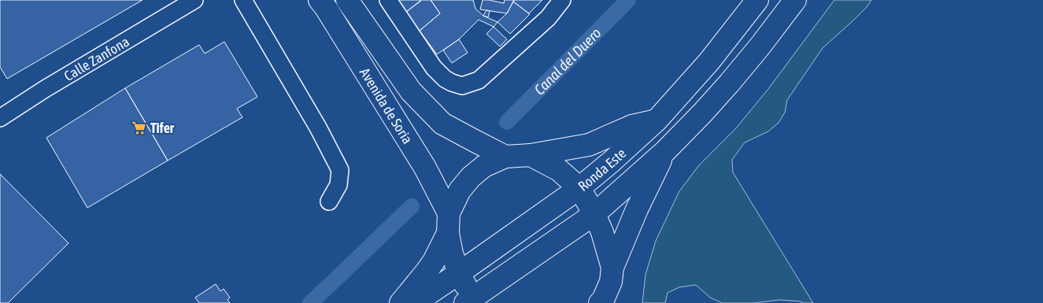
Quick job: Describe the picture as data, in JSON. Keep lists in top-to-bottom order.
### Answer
{
  "streets": {
    "main road": ["Avenida de Soria", "Ronda Este"],
    "street": ["Calle Zanfona"]
  },
  "crossings": [
    ["Avenida de Soria", "Ronda Este"]
  ],
  "water": ["Canal del Duero"],
  "places": {
    "supermarket": ["Tifer"]
  }
}
